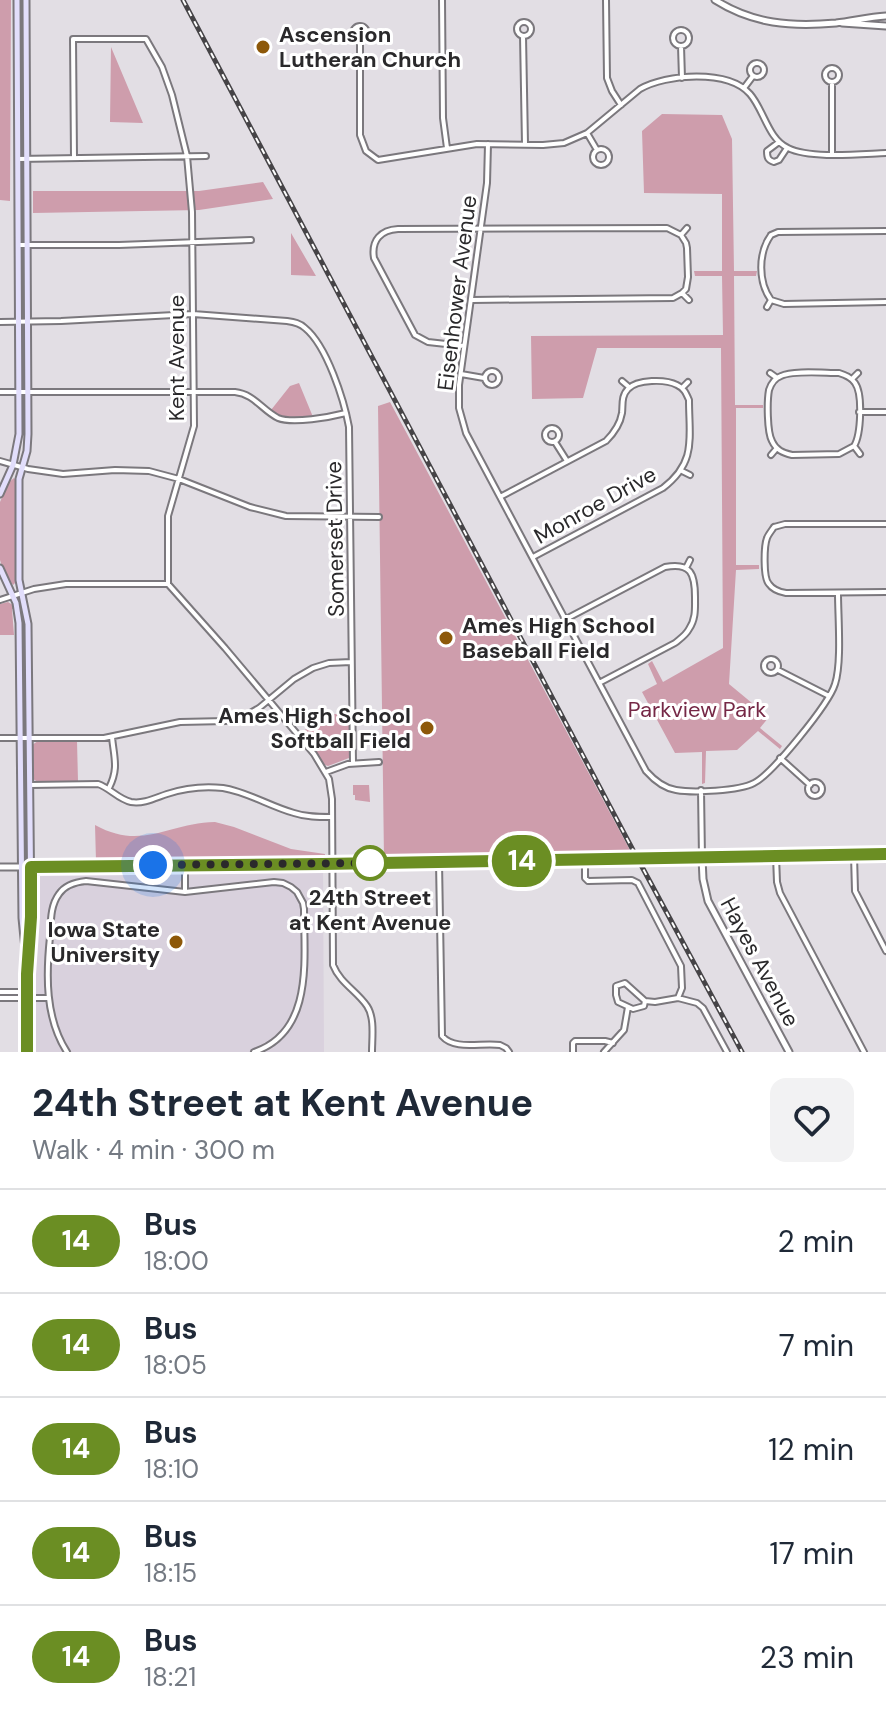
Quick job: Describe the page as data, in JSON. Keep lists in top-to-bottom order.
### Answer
{
  "streets": {
    "street": [
      "Eisenhower Avenue",
      "Kent Avenue",
      "Monroe Drive",
      "Somerset Drive",
      "Hayes Avenue"
    ]
  },
  "crossings": [
    ["Eisenhower Avenue", "Monroe Drive"],
    ["Eisenhower Avenue", "Hayes Avenue"],
    ["Kent Avenue", "Somerset Drive"]
  ],
  "parks": ["Parkview Park"],
  "places": [
    "Ascension Lutheran Church",
    "Ames High School Baseball Field",
    "Ames High School Softball Field",
    "24th Street at Kent Avenue",
    "Iowa State University"
  ],
  "lines": ["bus line 14"],
  "page": {
    "on_map": "14",
    "heading": ["24th Street at Kent Avenue", "Walk · 4 min · 300 m"],
    "list": [
      {
        "mark": "14",
        "name": "Bus",
        "note": "18:00",
        "value": "2 min"
      },
      {
        "mark": "14",
        "name": "Bus",
        "note": "18:05",
        "value": "7 min"
      },
      {
        "mark": "14",
        "name": "Bus",
        "note": "18:10",
        "value": "12 min"
      },
      {
        "mark": "14",
        "name": "Bus",
        "note": "18:15",
        "value": "17 min"
      },
      {
        "mark": "14",
        "name": "Bus",
        "note": "18:21",
        "value": "23 min"
      }
    ]
  }
}
